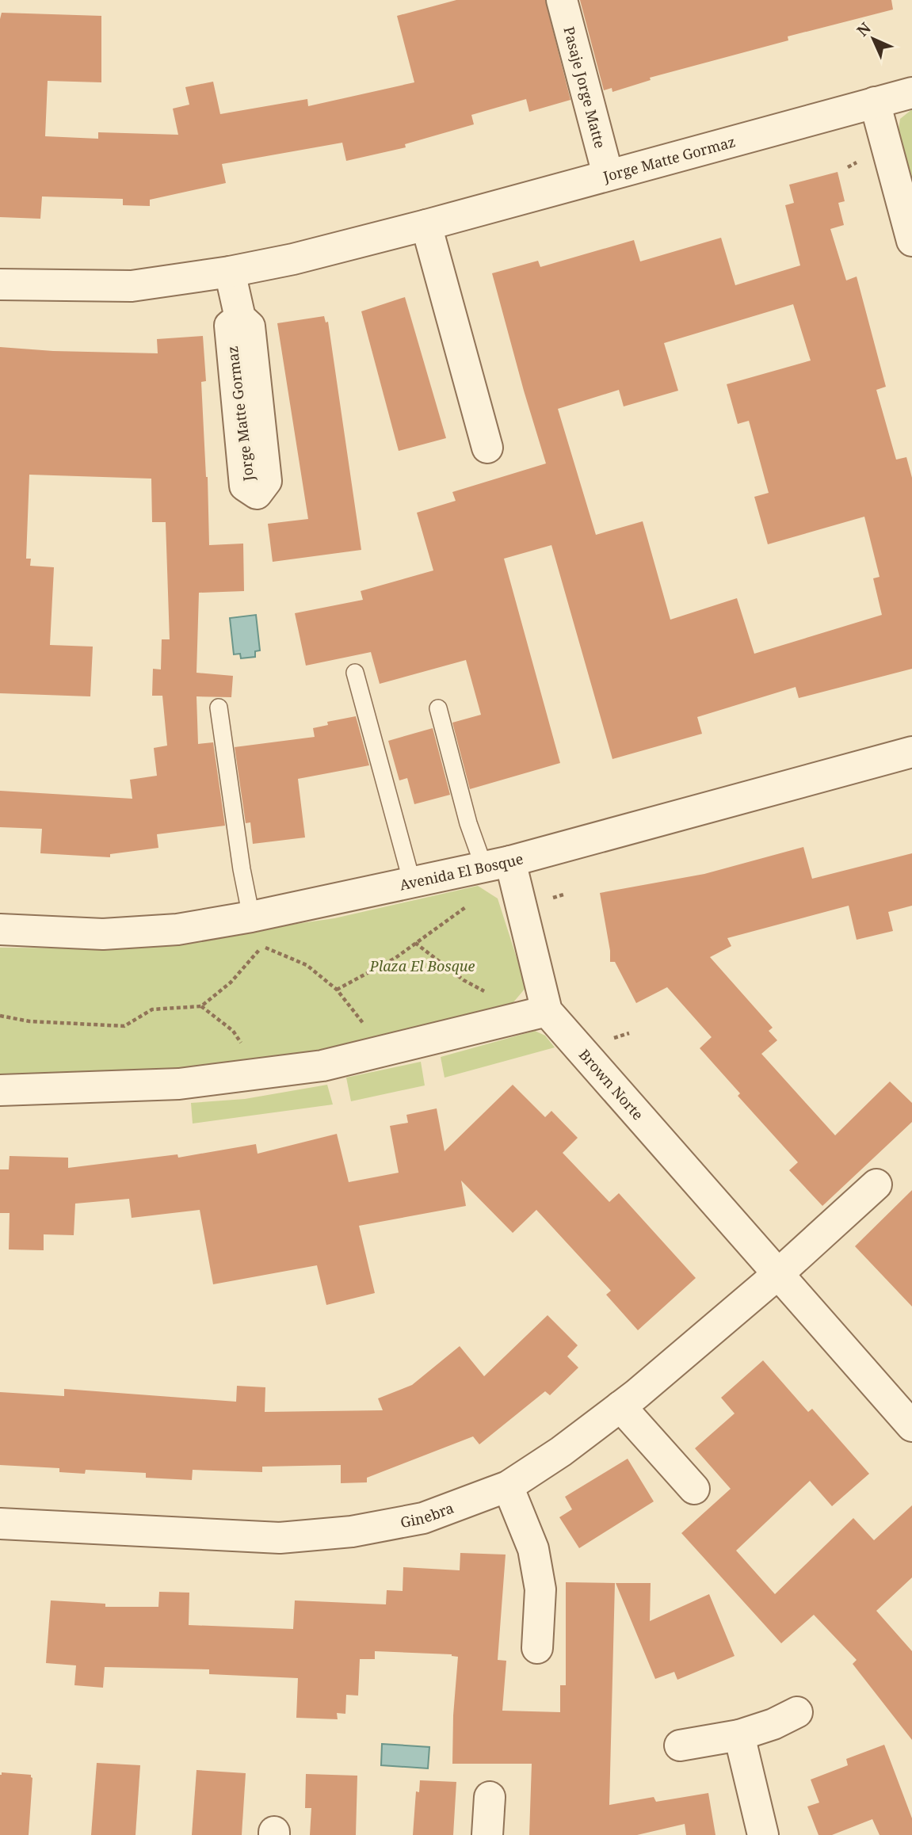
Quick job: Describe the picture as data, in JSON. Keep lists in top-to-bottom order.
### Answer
{
  "streets": {
    "street": [
      "Pasaje Jorge Matte",
      "Jorge Matte Gormaz",
      "Avenida El Bosque",
      "Brown Norte",
      "Ginebra"
    ]
  },
  "crossings": [
    ["Pasaje Jorge Matte", "Jorge Matte Gormaz"],
    ["Avenida El Bosque", "Brown Norte"],
    ["Brown Norte", "Ginebra"]
  ],
  "parks": ["Plaza El Bosque"],
  "north": "top left"
}
